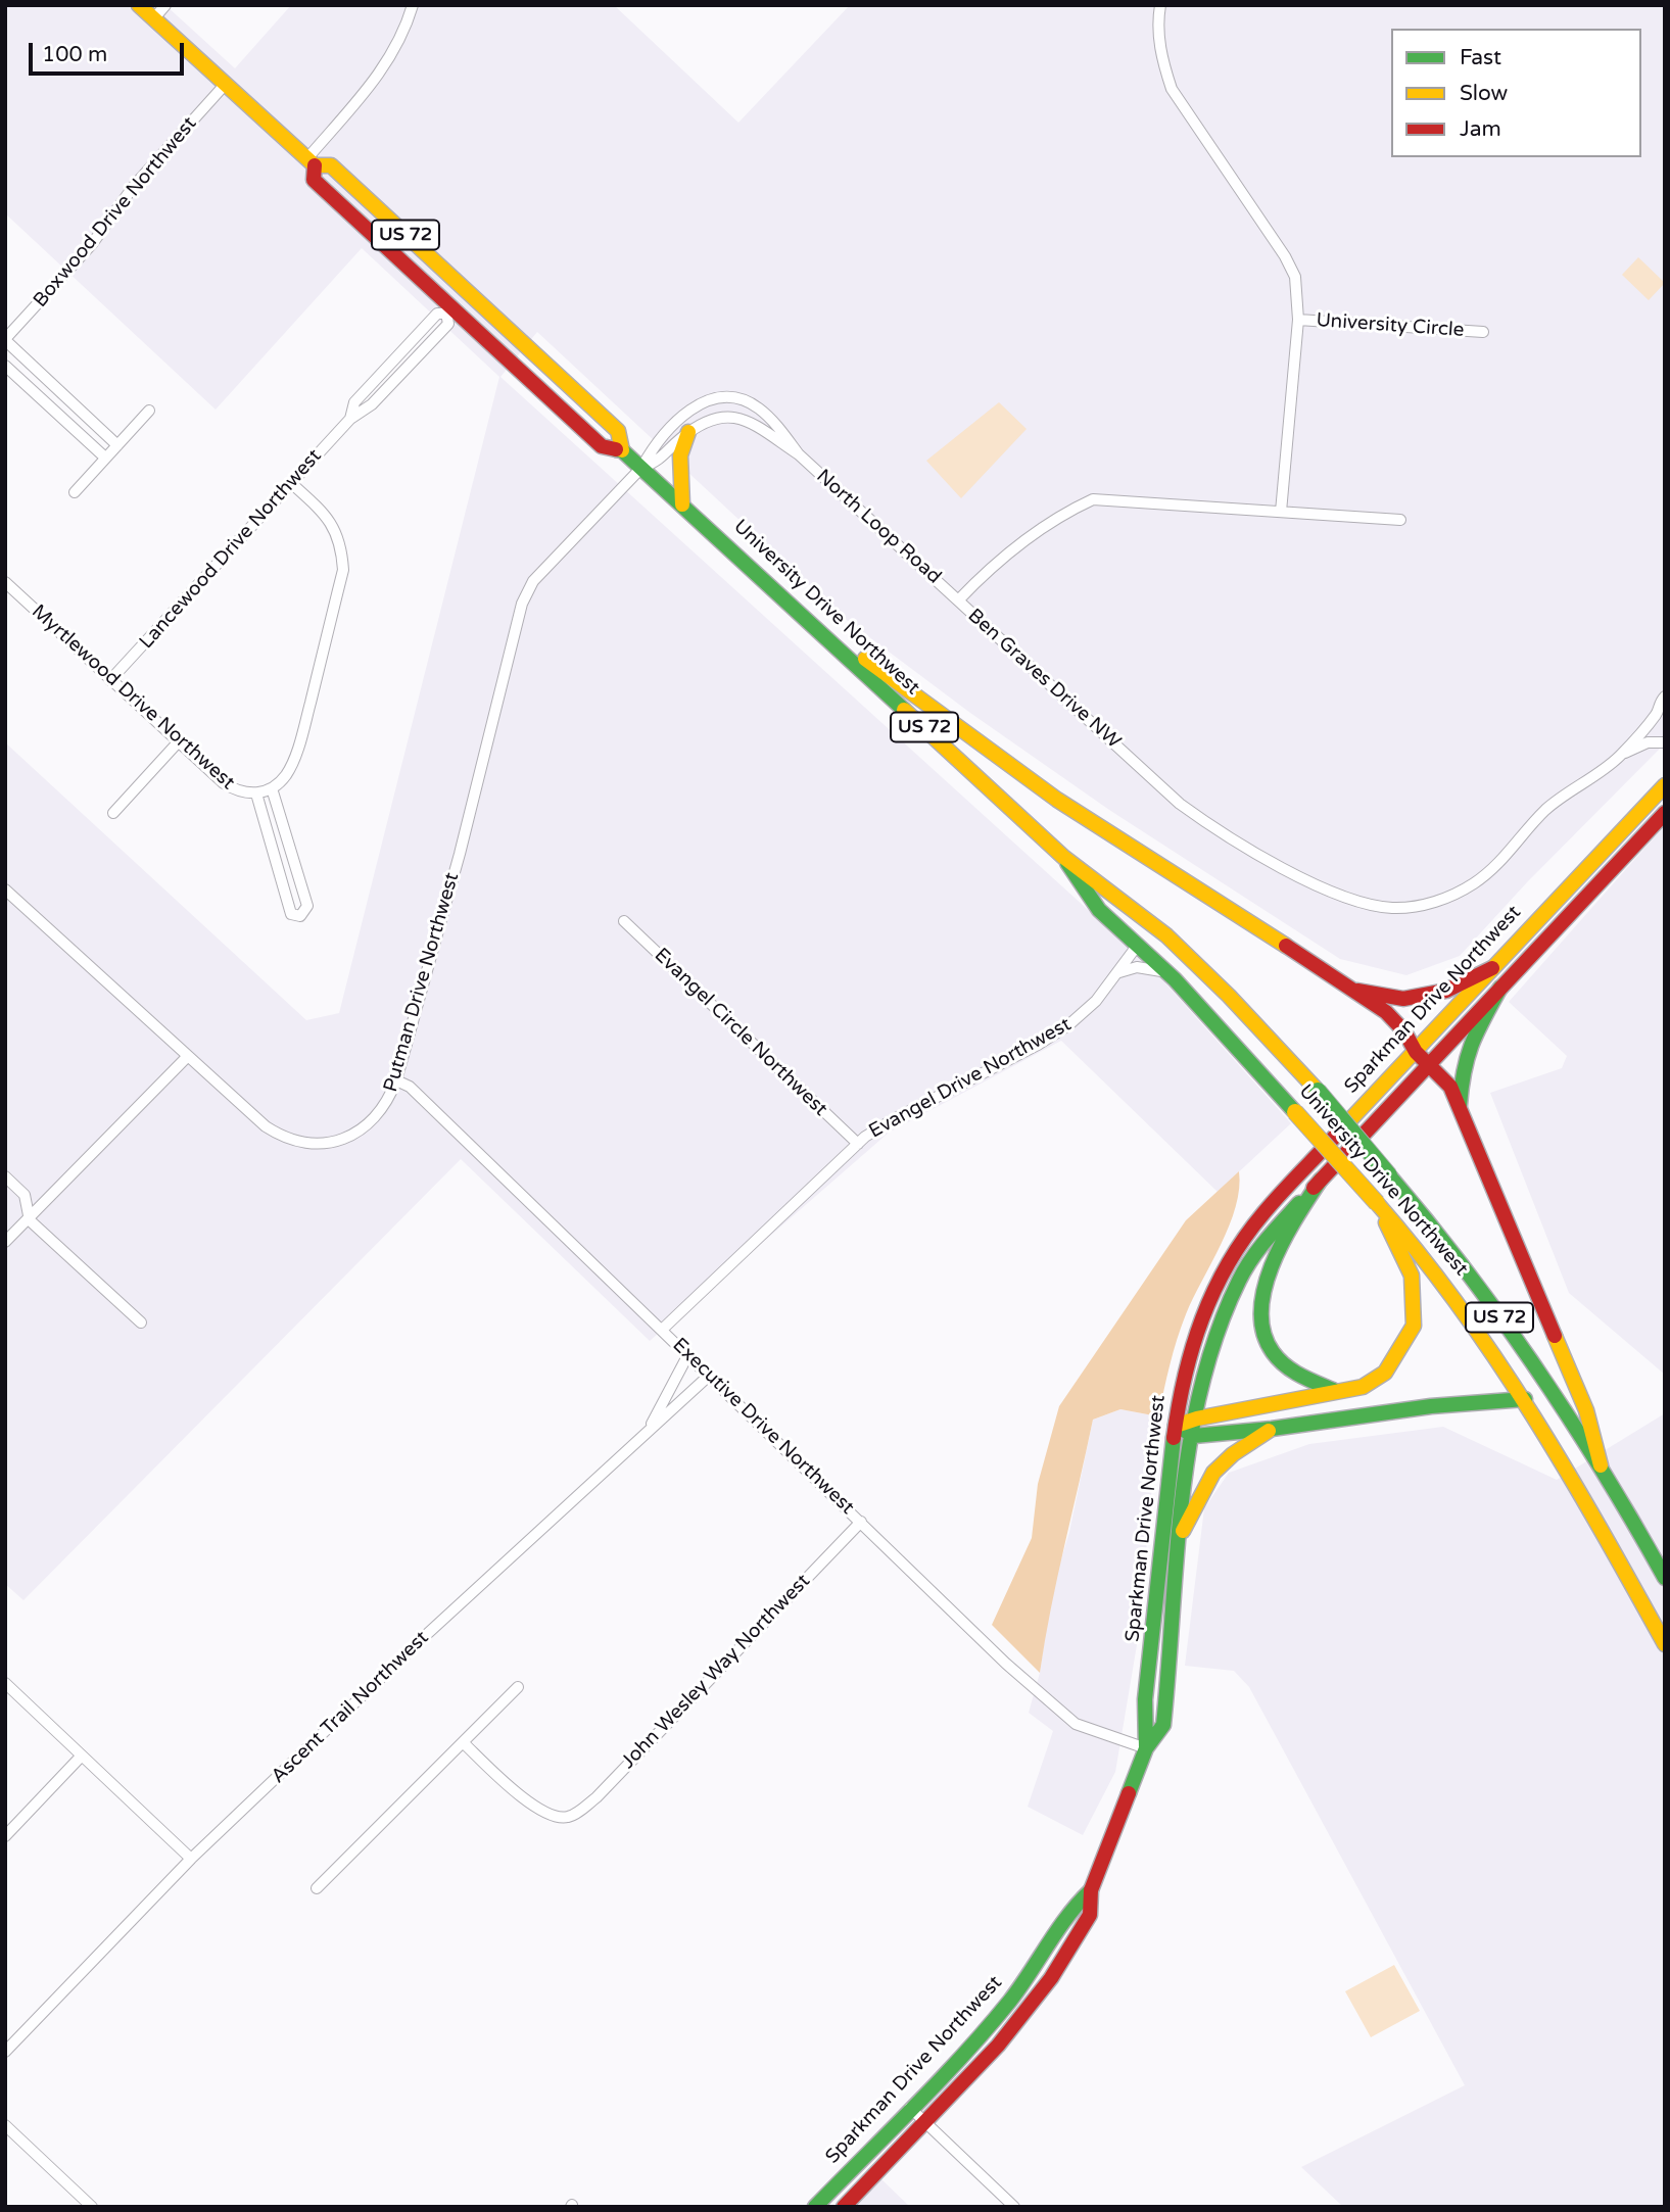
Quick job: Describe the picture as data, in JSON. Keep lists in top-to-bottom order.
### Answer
{
  "streets": {
    "main road": ["US 72", "University Drive Northwest", "Sparkman Drive Northwest"],
    "street": [
      "Boxwood Drive Northwest",
      "University Circle",
      "North Loop Road",
      "Lancewood Drive Northwest",
      "Ben Graves Drive NW",
      "Myrtlewood Drive Northwest",
      "Putman Drive Northwest",
      "Evangel Circle Northwest",
      "Evangel Drive Northwest",
      "Executive Drive Northwest",
      "John Wesley Way Northwest",
      "Ascent Trail Northwest"
    ]
  },
  "crossings": [
    ["Boxwood Drive Northwest", "University Drive Northwest"],
    ["US 72", "University Drive Northwest"],
    ["US 72", "Evangel Drive Northwest"],
    ["North Loop Road", "University Drive Northwest"],
    ["North Loop Road", "Ben Graves Drive NW"],
    ["North Loop Road", "Putman Drive Northwest"],
    ["Lancewood Drive Northwest", "University Drive Northwest"],
    ["Lancewood Drive Northwest", "Myrtlewood Drive Northwest"],
    ["University Drive Northwest", "Putman Drive Northwest"],
    ["University Drive Northwest", "Evangel Drive Northwest"],
    ["Putman Drive Northwest", "Executive Drive Northwest"],
    ["Sparkman Drive Northwest", "Executive Drive Northwest"],
    ["Evangel Circle Northwest", "Evangel Drive Northwest"],
    ["Evangel Drive Northwest", "Executive Drive Northwest"],
    ["Executive Drive Northwest", "John Wesley Way Northwest"],
    ["Executive Drive Northwest", "Ascent Trail Northwest"]
  ],
  "legend": ["Fast", "Slow", "Jam"],
  "scale_bar": "100 m"
}
